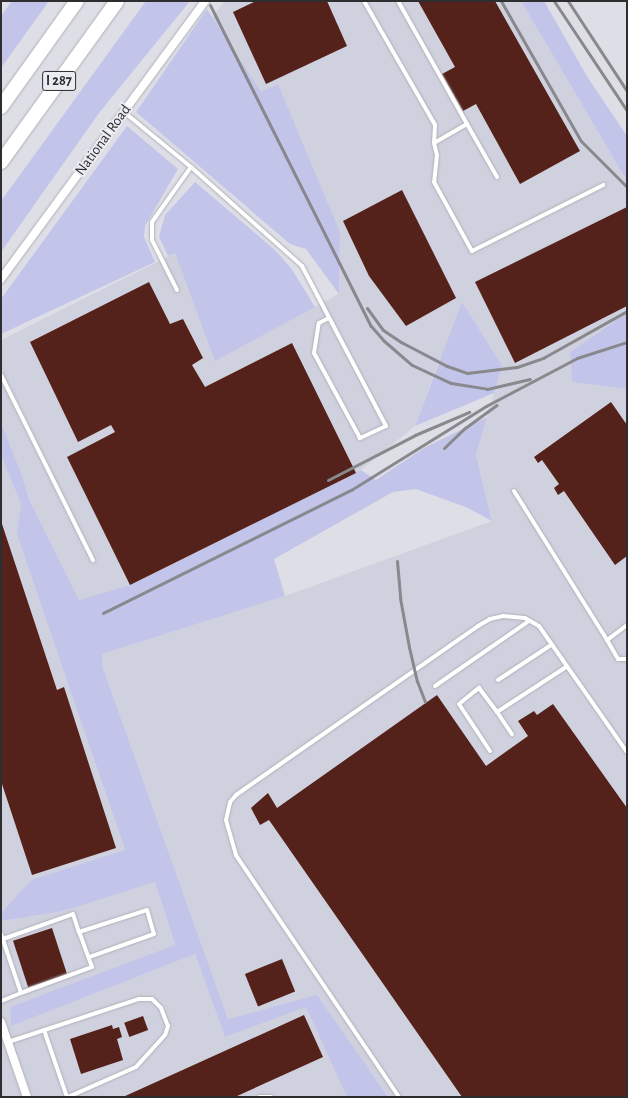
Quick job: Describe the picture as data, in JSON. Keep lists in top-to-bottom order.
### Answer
{
  "streets": {
    "highway": ["I 287"],
    "street": ["National Road"]
  }
}
